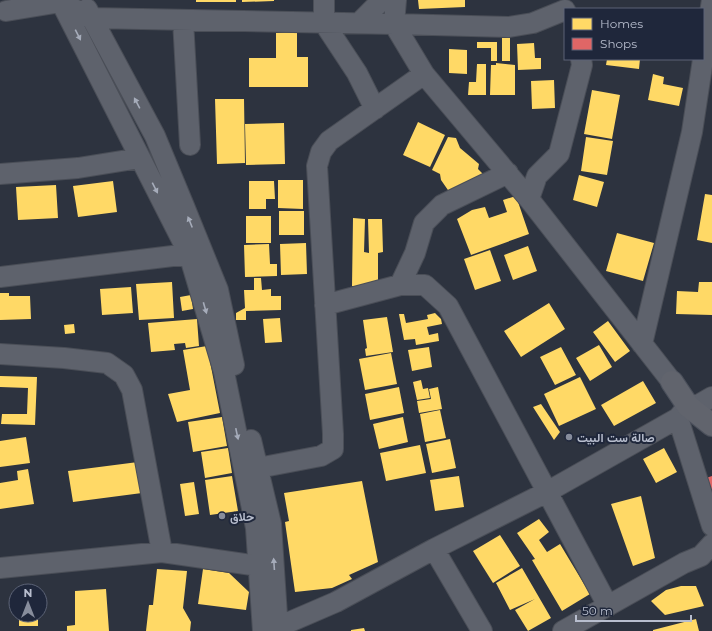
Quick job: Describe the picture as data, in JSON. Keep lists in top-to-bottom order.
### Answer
{
  "places": ["صالة ست البيت", "حلاق"],
  "legend": ["Homes", "Shops"],
  "scale_bar": "50 m",
  "north": "top"
}
